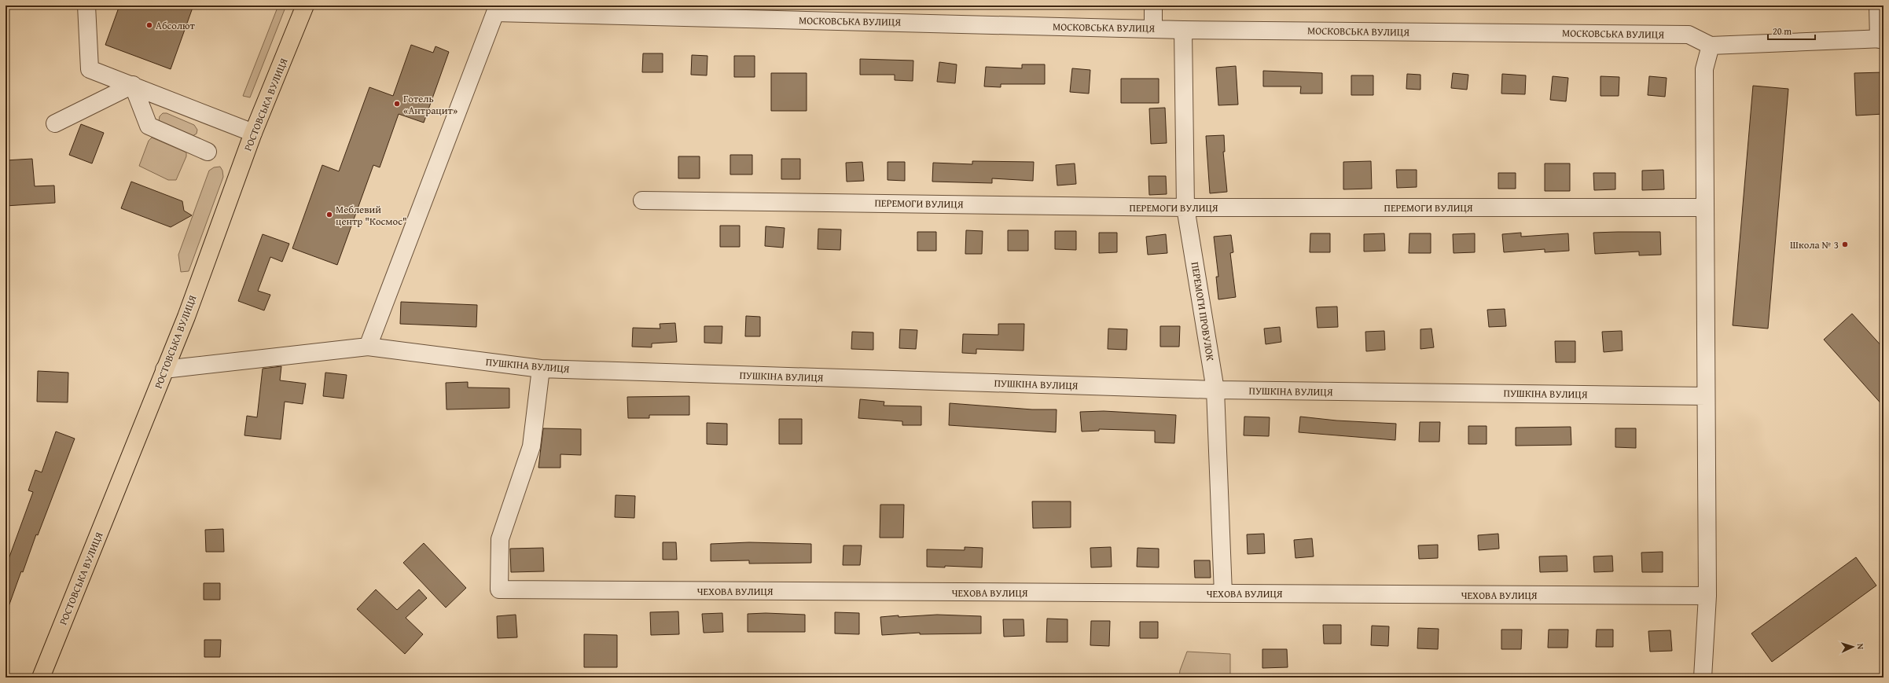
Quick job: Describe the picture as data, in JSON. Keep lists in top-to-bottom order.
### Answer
{
  "streets": {
    "highway": ["РОСТОВСЬКА ВУЛИЦЯ"],
    "street": [
      "МОСКОВСЬКА ВУЛИЦЯ",
      "ПЕРЕМОГИ ВУЛИЦЯ",
      "ПЕРЕМОГИ ПРОВУЛОК",
      "ПУШКІНА ВУЛИЦЯ",
      "ЧЕХОВА ВУЛИЦЯ"
    ]
  },
  "crossings": [
    ["МОСКОВСЬКА ВУЛИЦЯ", "ПЕРЕМОГИ ПРОВУЛОК"],
    ["МОСКОВСЬКА ВУЛИЦЯ", "ПУШКІНА ВУЛИЦЯ"],
    ["РОСТОВСЬКА ВУЛИЦЯ", "ПУШКІНА ВУЛИЦЯ"],
    ["ПЕРЕМОГИ ВУЛИЦЯ", "ПЕРЕМОГИ ПРОВУЛОК"],
    ["ПЕРЕМОГИ ПРОВУЛОК", "ПУШКІНА ВУЛИЦЯ"],
    ["ПЕРЕМОГИ ПРОВУЛОК", "ЧЕХОВА ВУЛИЦЯ"],
    ["ПУШКІНА ВУЛИЦЯ", "ЧЕХОВА ВУЛИЦЯ"]
  ],
  "places": [
    "Абсолют",
    "Готель «Антрацит»",
    "Меблевий центр \"Космос\"",
    "Школа № 3"
  ],
  "scale_bar": "20 m",
  "north": "right"
}
